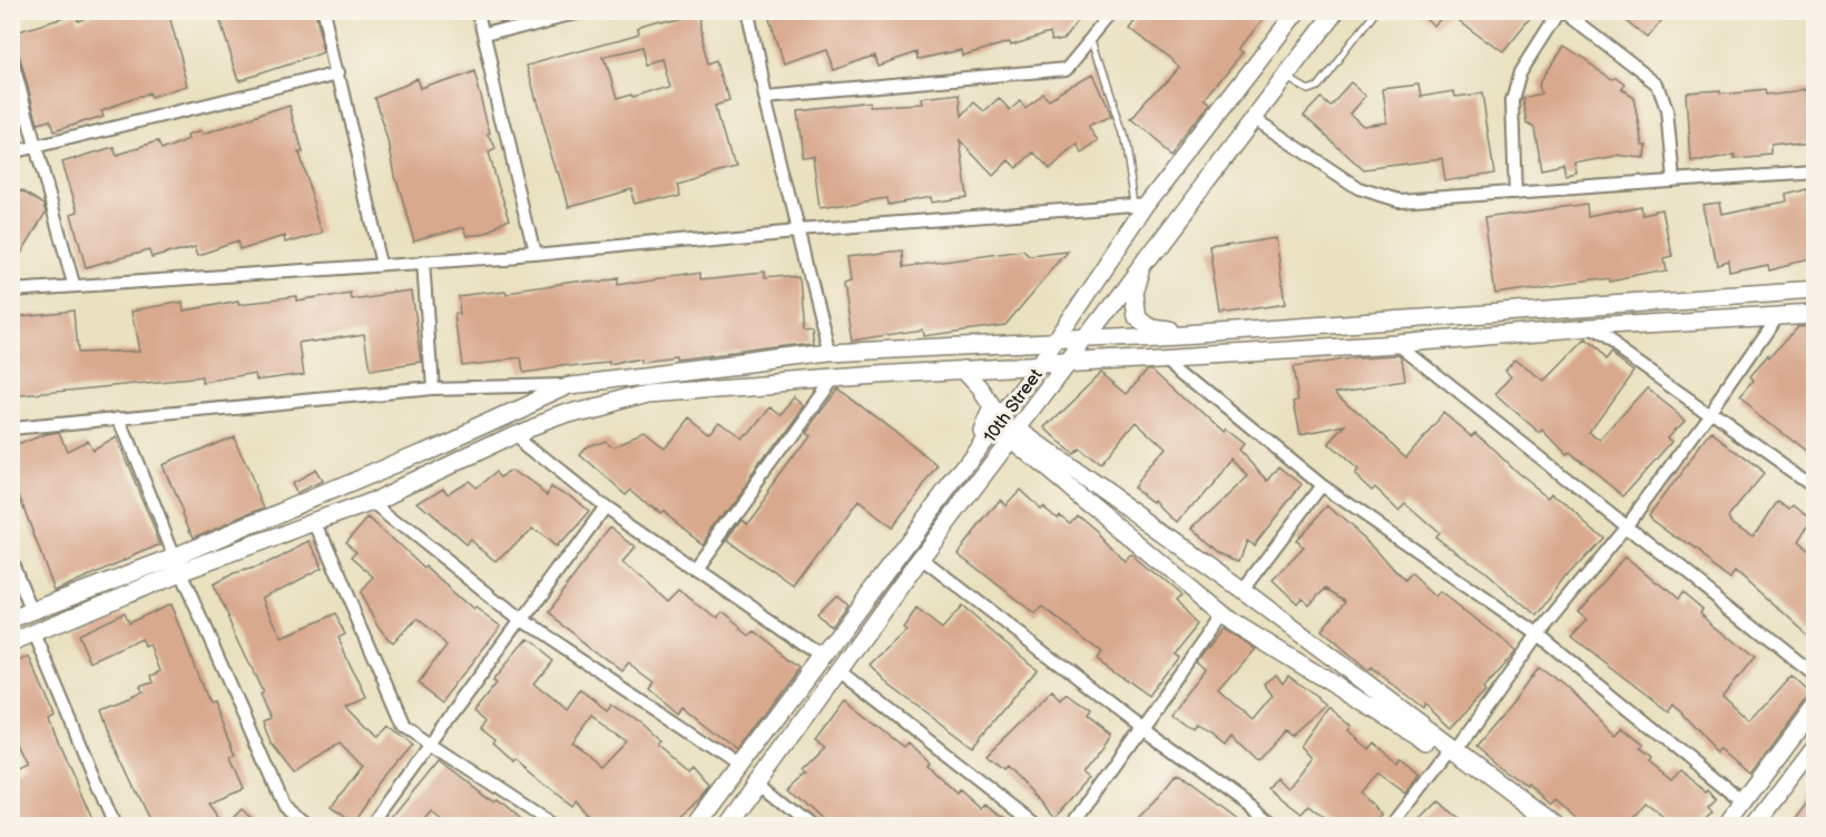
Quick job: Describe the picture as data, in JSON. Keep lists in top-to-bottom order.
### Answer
{
  "streets": {
    "main road": ["10th Street"]
  }
}
